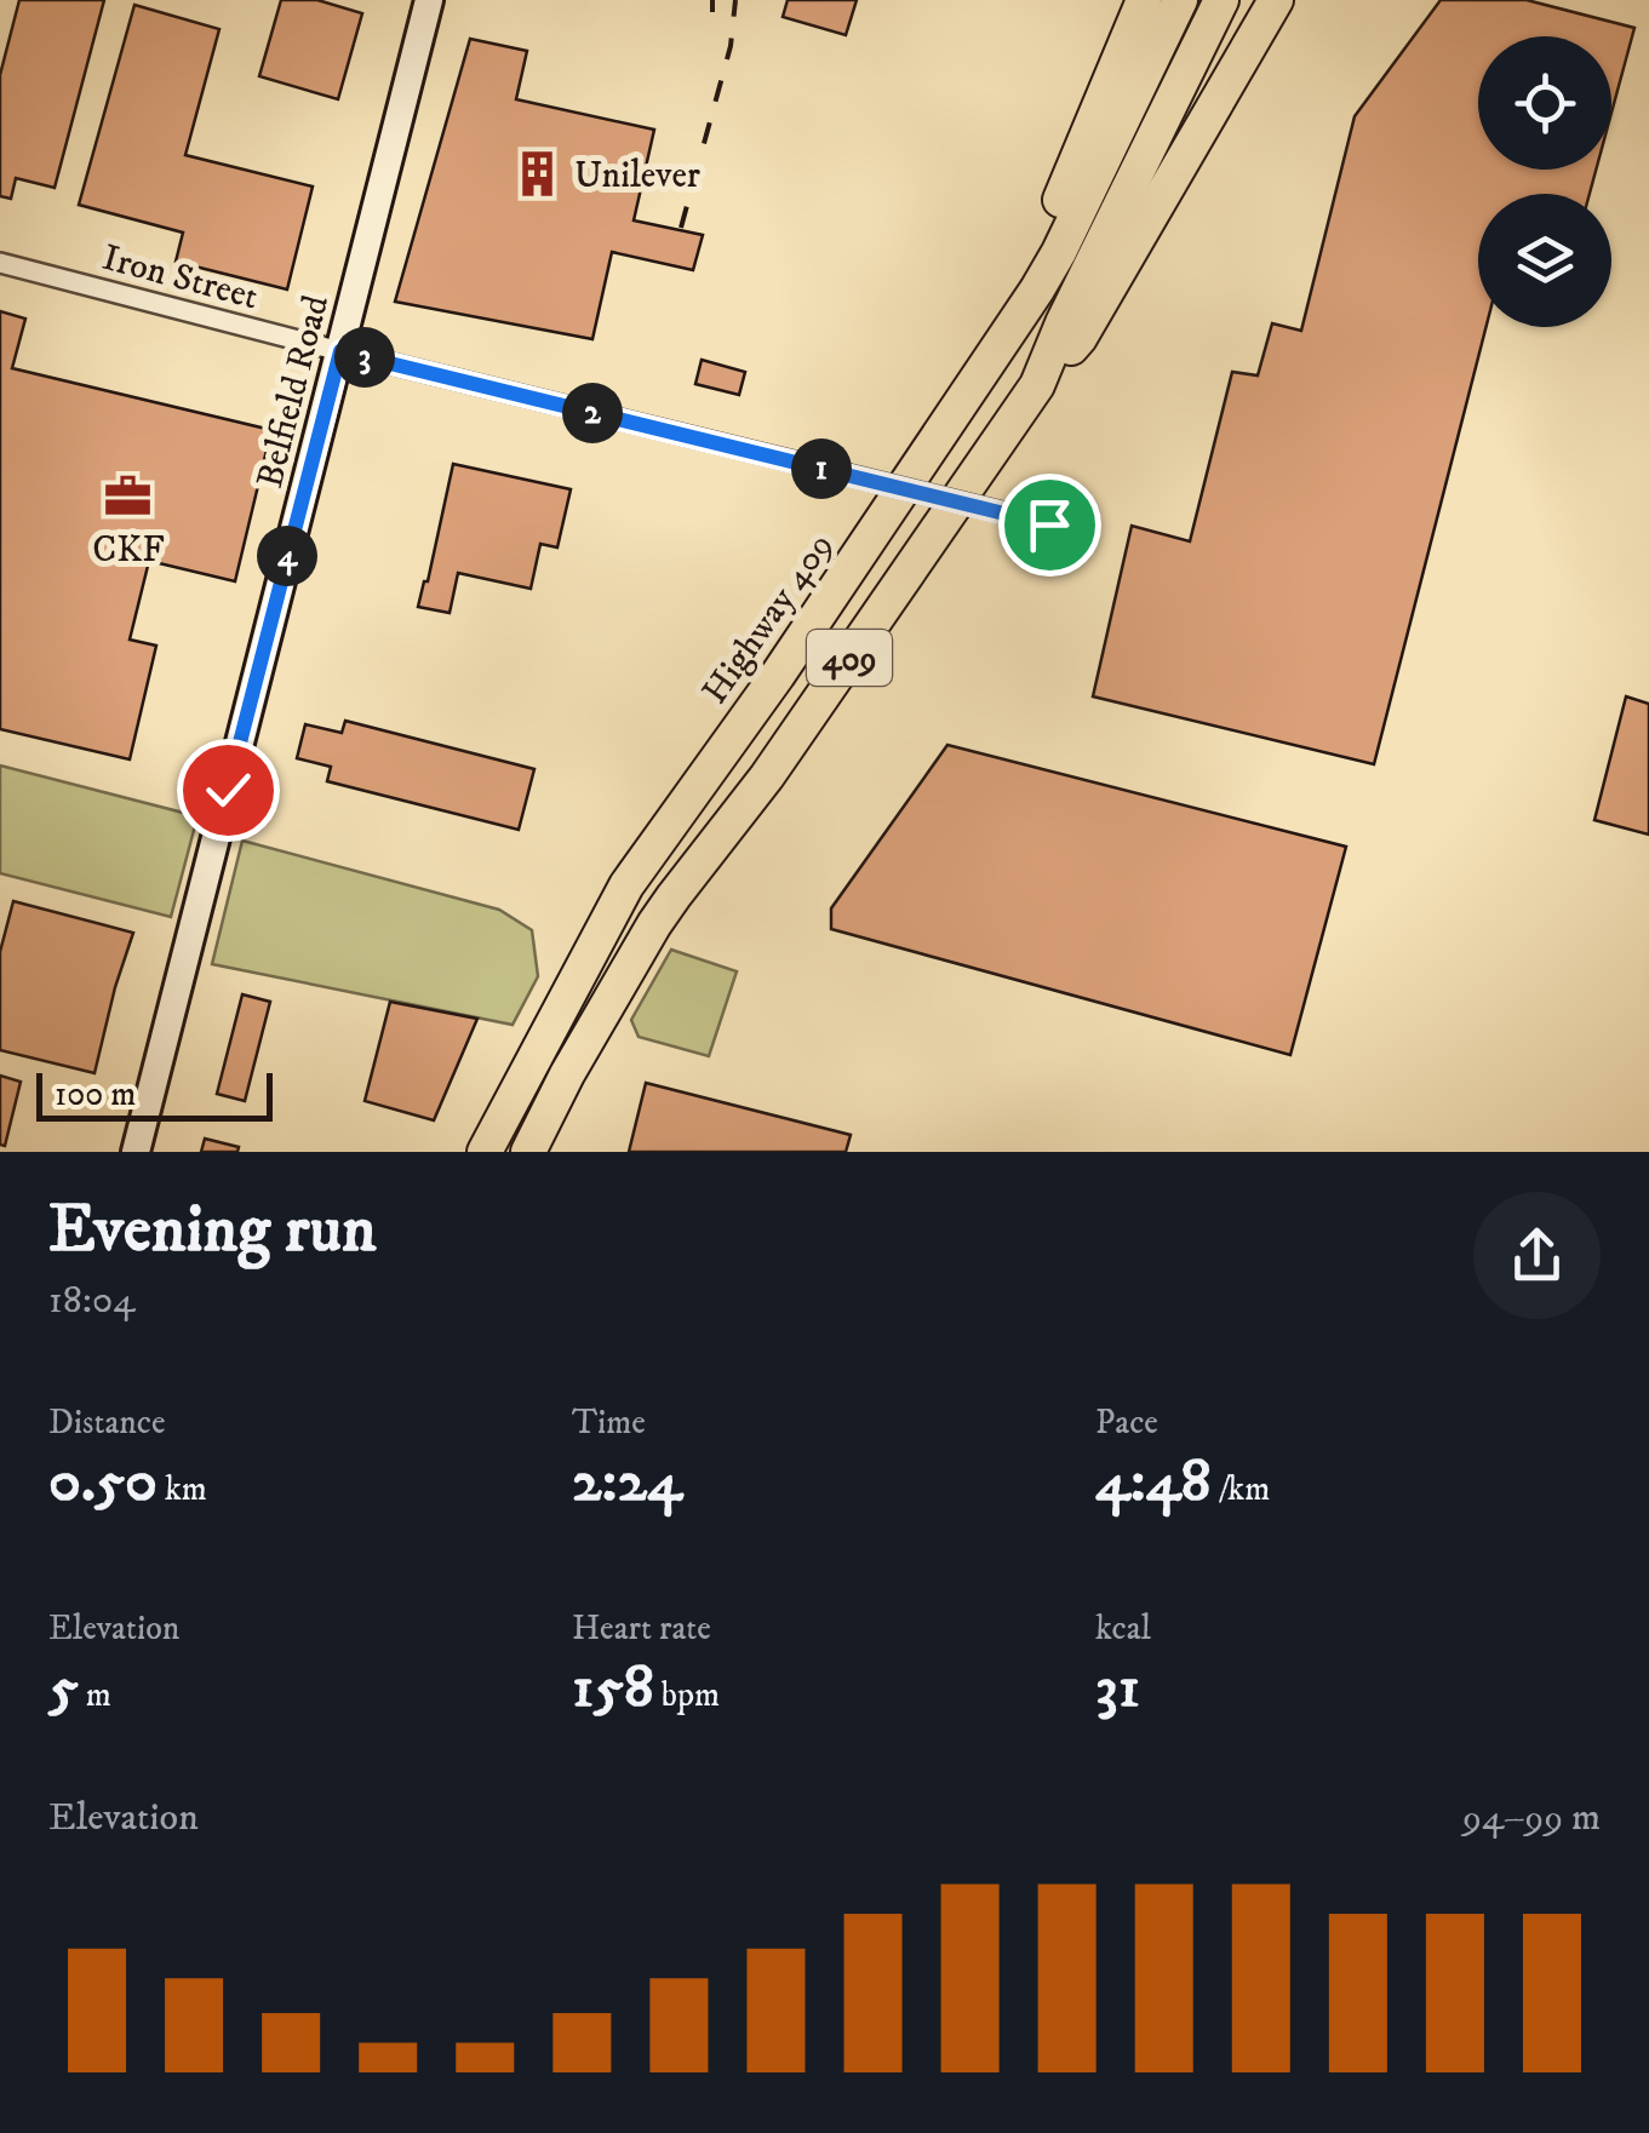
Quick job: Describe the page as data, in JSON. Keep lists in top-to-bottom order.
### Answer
{
  "streets": {
    "highway": ["Highway 409", "409"],
    "main road": ["Belfield Road"],
    "street": ["Iron Street"]
  },
  "crossings": [
    ["Iron Street", "Belfield Road"]
  ],
  "places": {
    "building": ["Unilever"],
    "office": ["CKF"]
  },
  "scale_bar": "100 m",
  "page": {
    "pins": [
      "3",
      "2",
      "1",
      "4"
    ],
    "scale": "100 m",
    "heading": ["Evening run", "18:04"],
    "stats": [
      ["Distance", "0.50 km"],
      ["Time", "2:24"],
      ["Pace", "4:48 /km"],
      ["Elevation", "5 m"],
      ["Heart rate", "158 bpm"],
      ["kcal", "31"]
    ],
    "chart": ["Elevation", "94–99 m"]
  }
}
